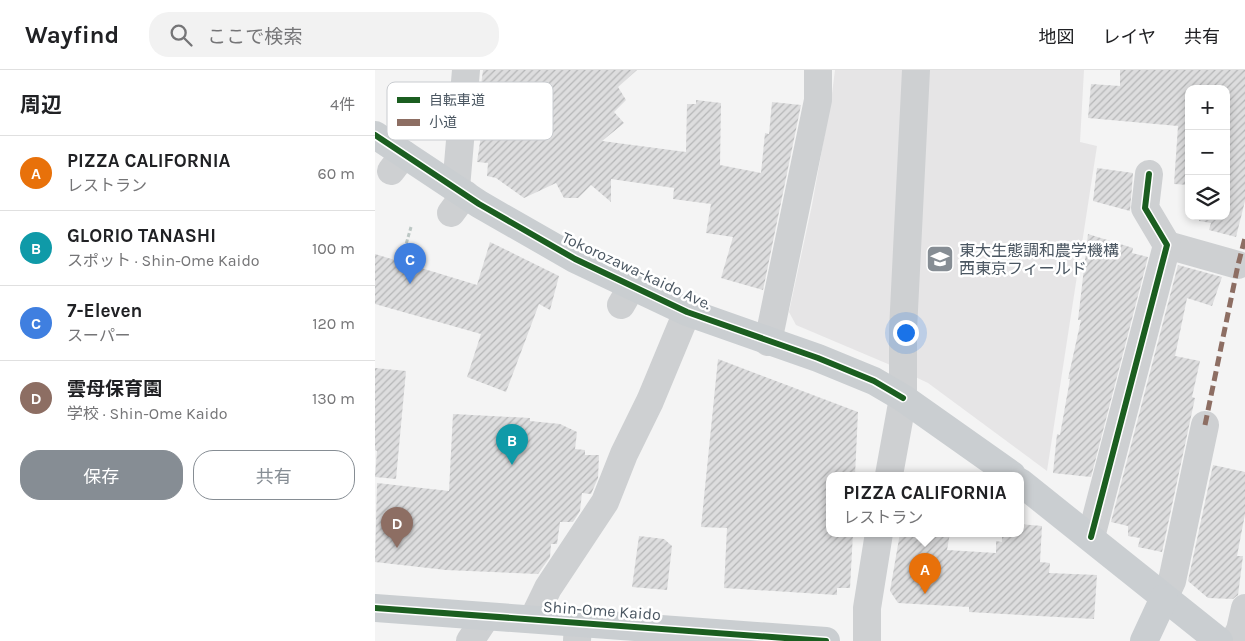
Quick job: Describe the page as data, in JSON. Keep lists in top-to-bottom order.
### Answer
{
  "streets": {
    "main road": ["Tokorozawa-kaido Ave.", "Shin-Ome Kaido"]
  },
  "places": {
    "school or university": ["東大生態調和農学機構 西東京フィールド"]
  },
  "legend": ["自転車道", "小道"],
  "page": {
    "header": "Wayfind",
    "search": "ここで検索",
    "nav": ["地図", "レイヤ", "共有"],
    "heading": ["周辺", "4件"],
    "map_buttons": ["+", "−"],
    "list": [
      {
        "mark": "A",
        "name": "PIZZA CALIFORNIA",
        "note": "レストラン",
        "value": "60 m"
      },
      {
        "mark": "B",
        "name": "GLORIO TANASHI",
        "note": "スポット · Shin-Ome Kaido",
        "value": "100 m"
      },
      {
        "mark": "C",
        "name": "7-Eleven",
        "note": "スーパー",
        "value": "120 m"
      },
      {
        "mark": "D",
        "name": "雲母保育園",
        "note": "学校 · Shin-Ome Kaido",
        "value": "130 m"
      }
    ],
    "pins": [
      "C",
      "B",
      "D",
      "A"
    ],
    "buttons": ["保存", "共有"],
    "popup": ["PIZZA CALIFORNIA", "レストラン"]
  }
}
